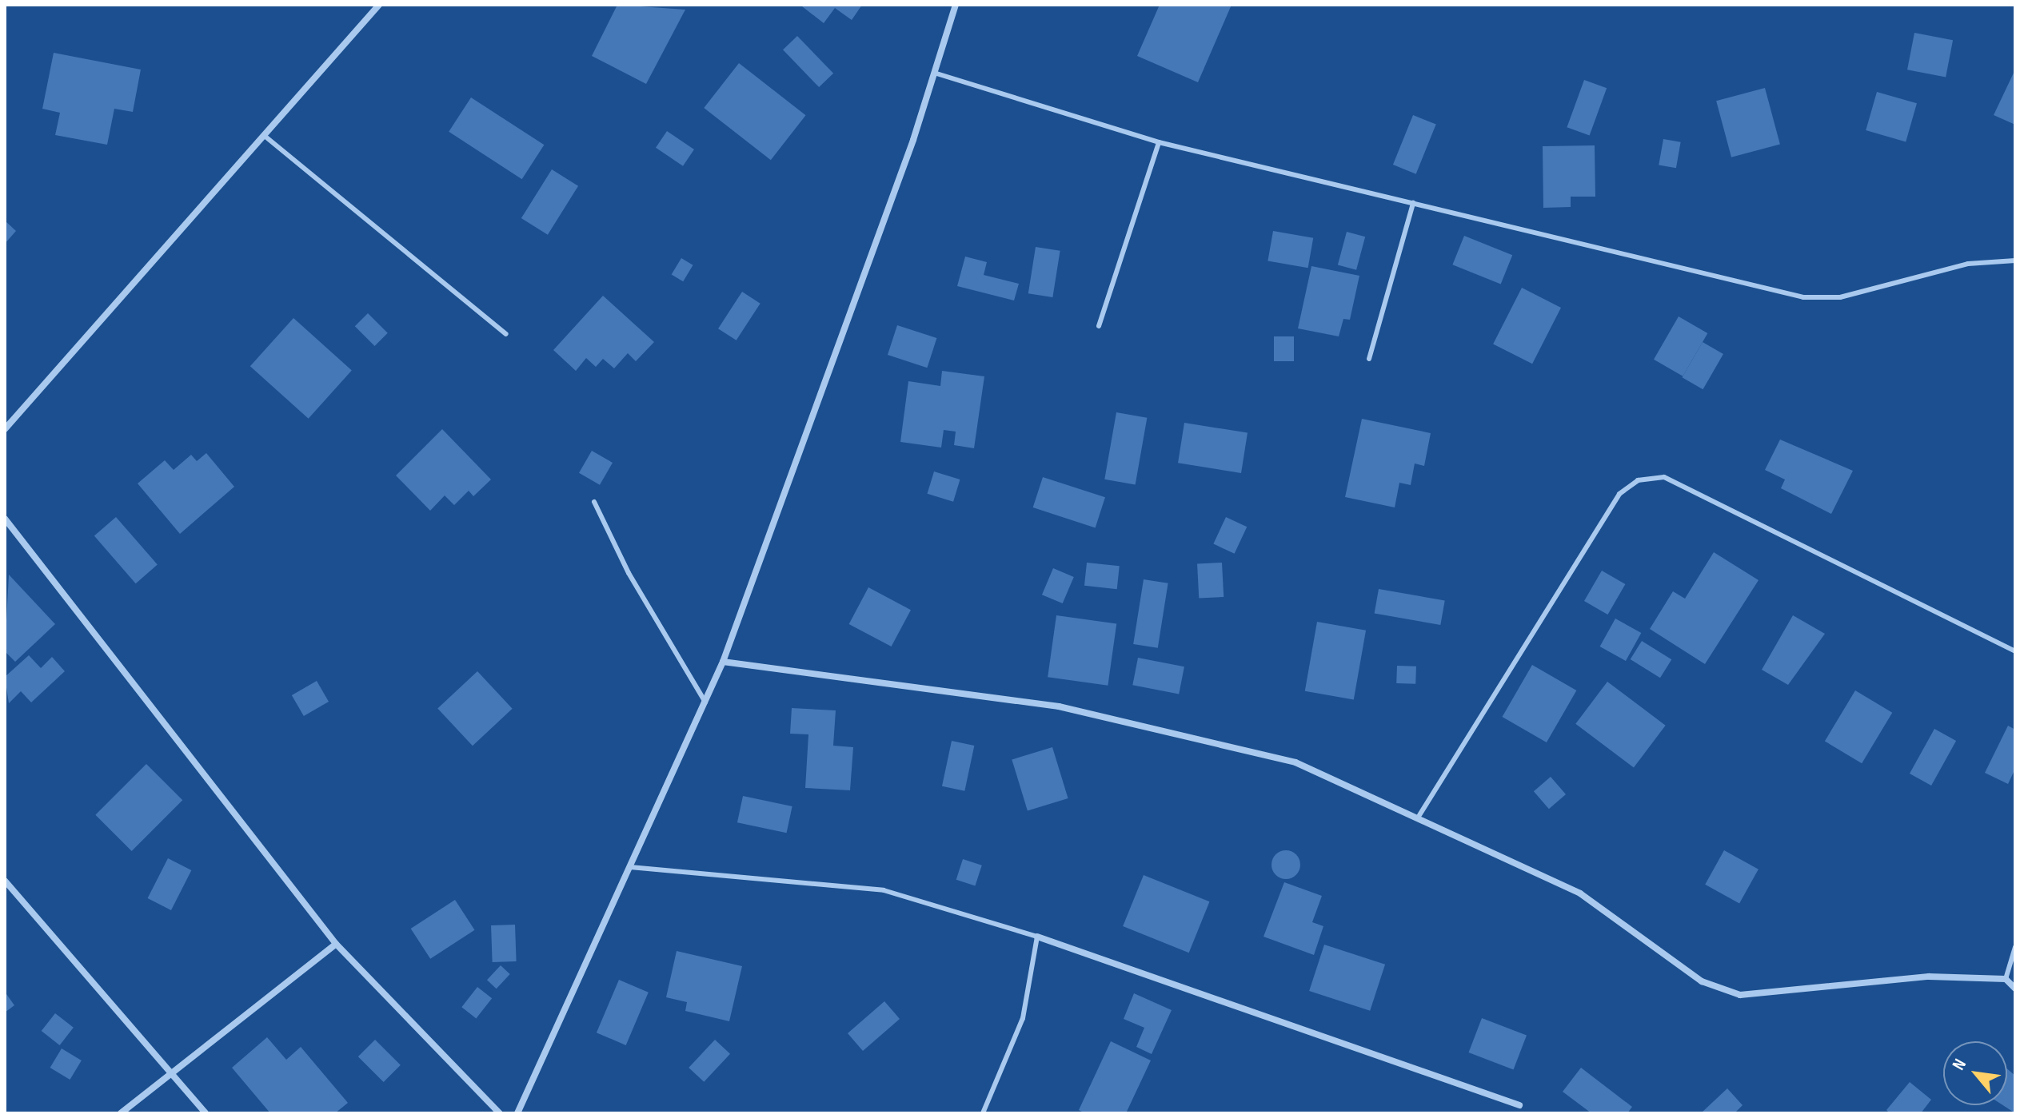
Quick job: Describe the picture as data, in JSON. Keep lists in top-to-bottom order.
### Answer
{
  "north": "top left"
}
